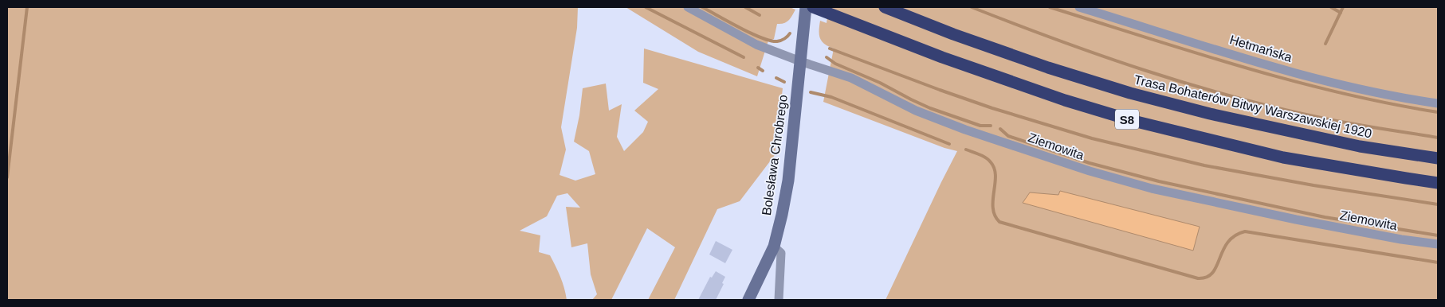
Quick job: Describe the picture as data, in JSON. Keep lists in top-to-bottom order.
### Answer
{
  "streets": {
    "highway": ["Trasa Bohaterów Bitwy Warszawskiej 1920", "S8"],
    "street": ["Hetmańska", "Ziemowita", "Bolesława Chrobrego"]
  },
  "crossings": [
    ["Ziemowita", "Bolesława Chrobrego"]
  ]
}
